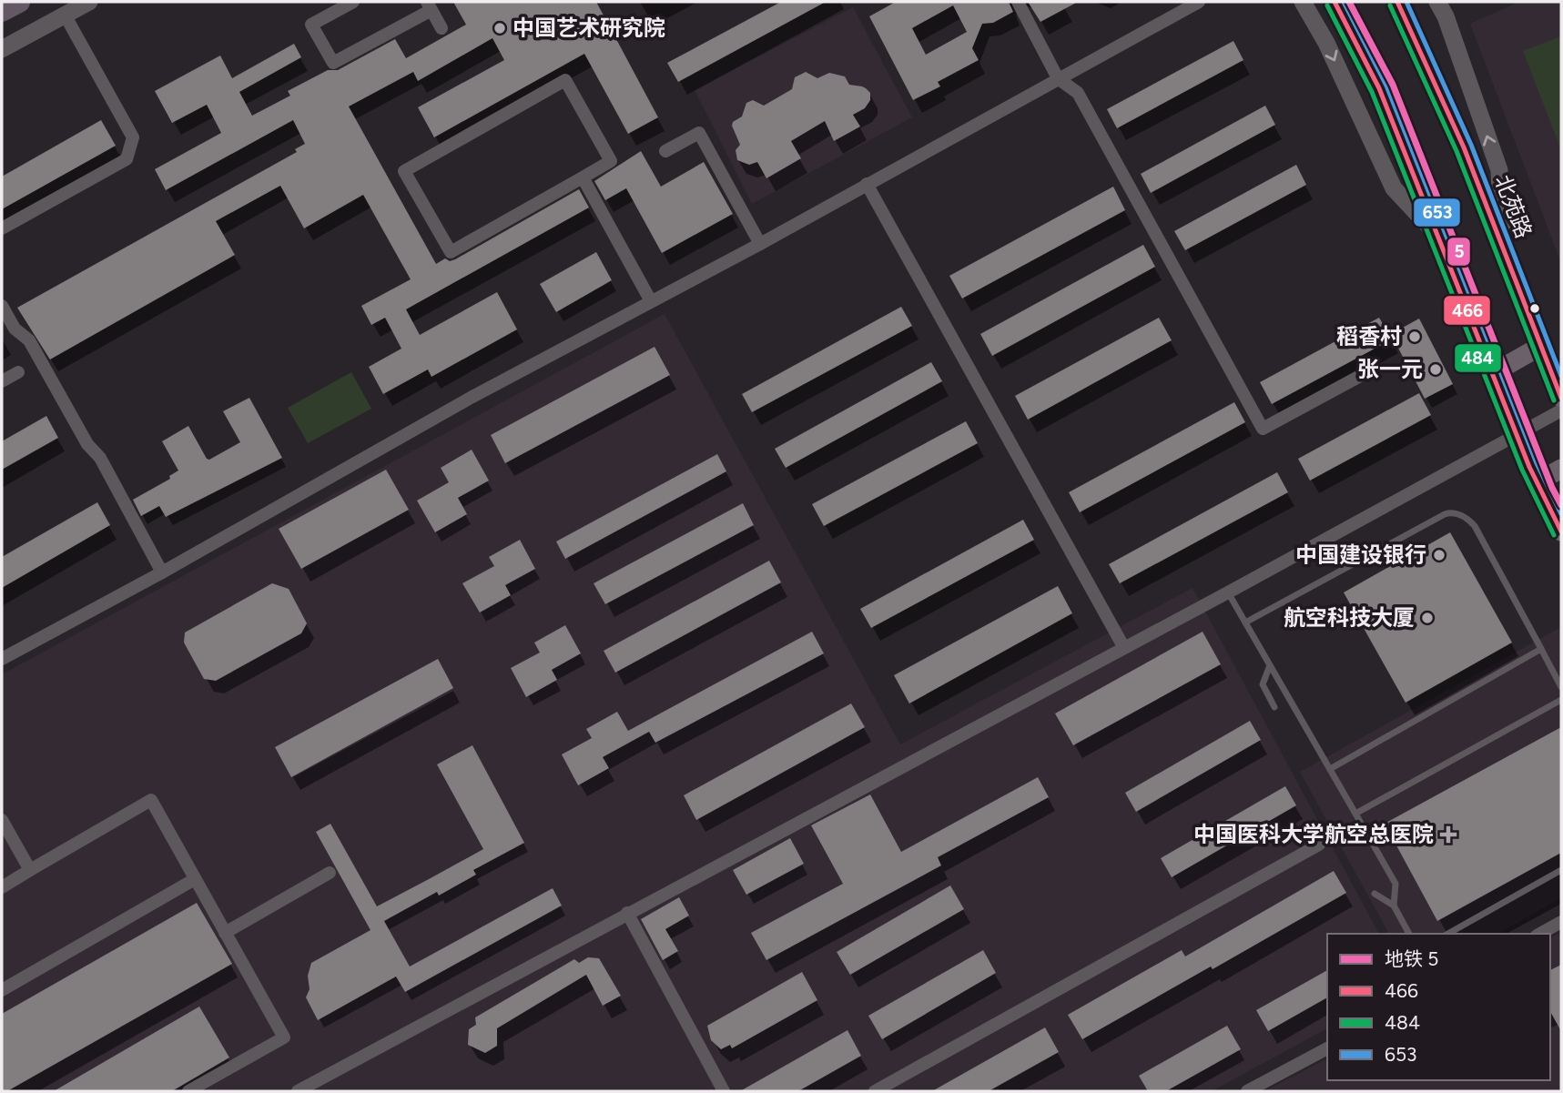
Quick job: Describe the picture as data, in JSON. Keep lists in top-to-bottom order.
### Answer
{
  "streets": {
    "main road": ["北苑路"]
  },
  "places": {
    "other": [
      "中国艺术研究院",
      "稻香村",
      "张一元",
      "中国建设银行",
      "航空科技大厦"
    ],
    "health": ["中国医科大学航空总医院"]
  },
  "lines": [
    "metro line 5",
    "transit line 466",
    "transit line 653",
    "transit line 484"
  ],
  "legend": [
    "地铁 5",
    "466",
    "484",
    "653"
  ]
}
